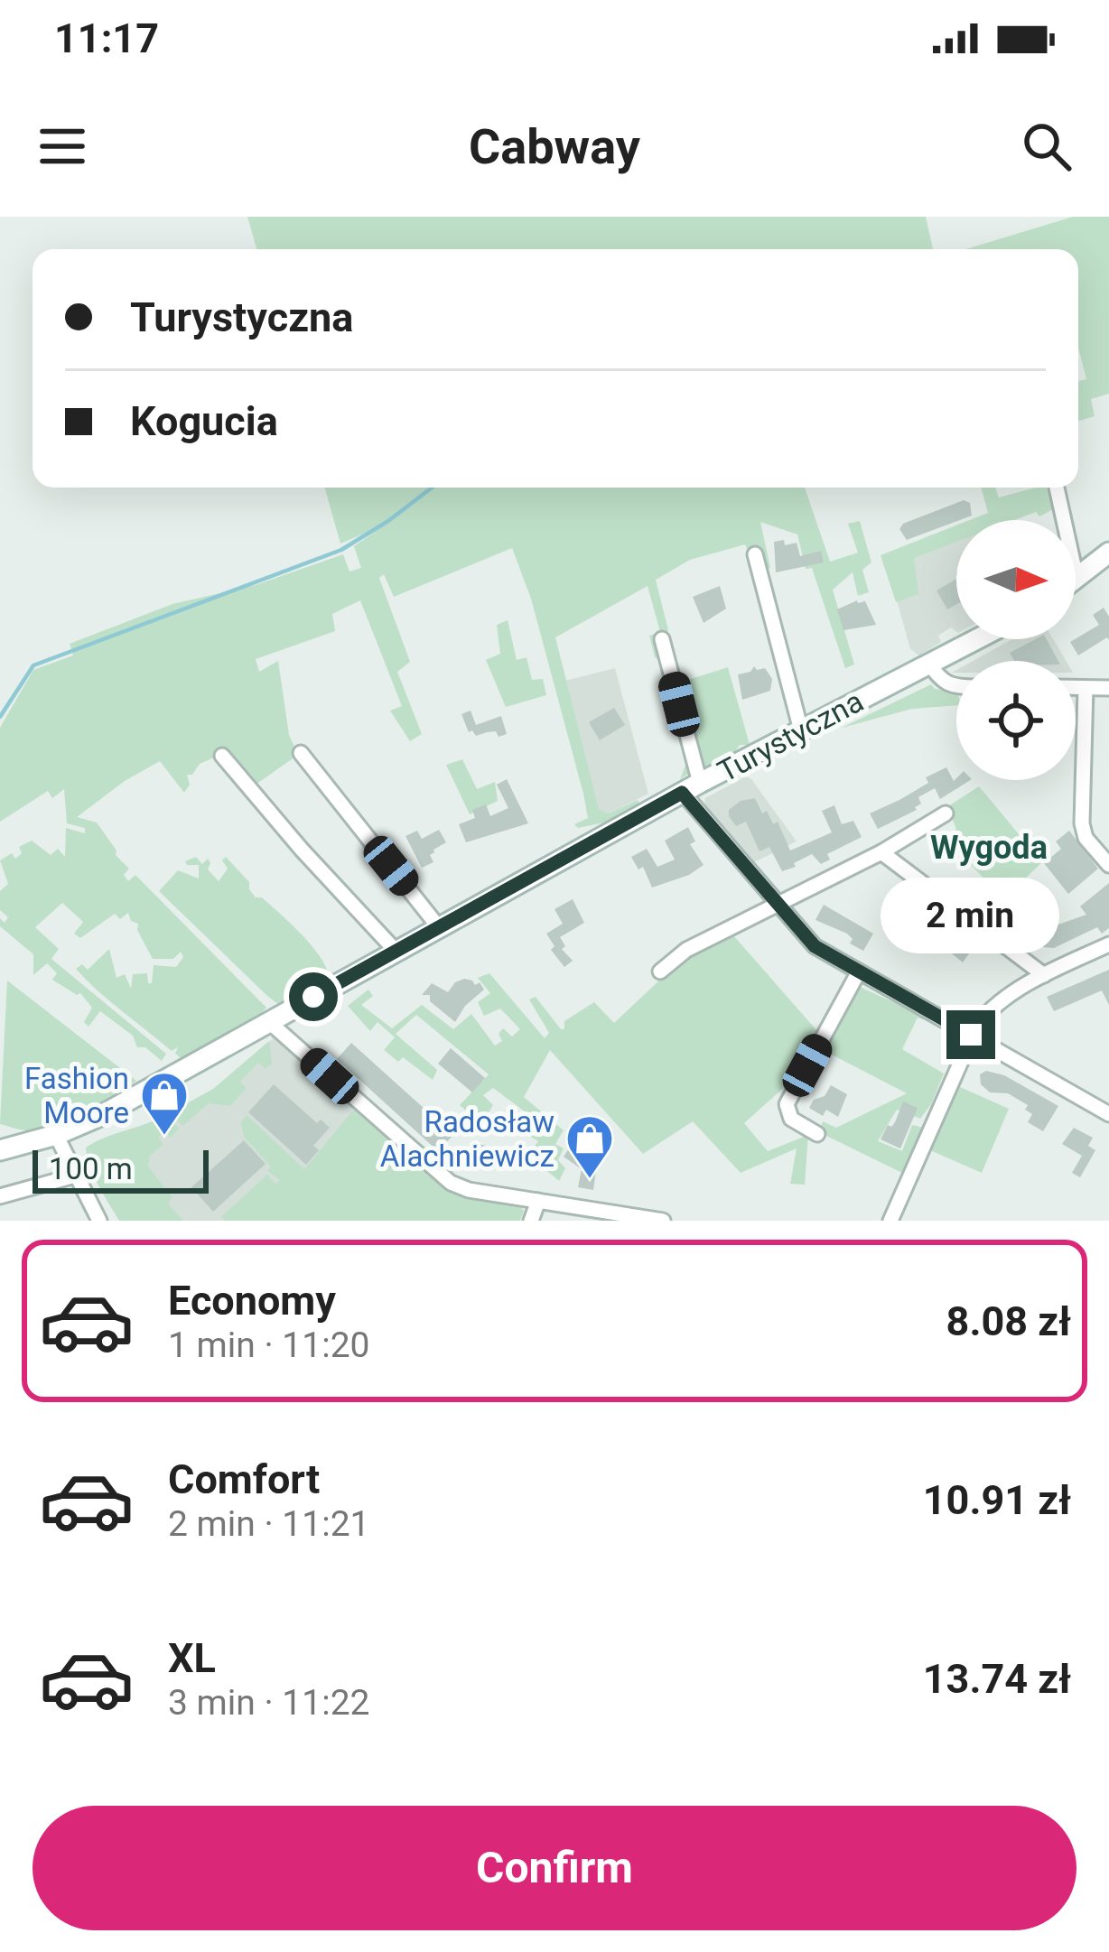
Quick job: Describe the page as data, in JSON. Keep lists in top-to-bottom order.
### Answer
{
  "streets": {
    "main road": ["Turystyczna"]
  },
  "districts": ["Wygoda"],
  "places": {
    "shop": ["Fashion Moore", "Radosław Alachniewicz"]
  },
  "scale_bar": "100 m",
  "north": "right",
  "page": {
    "status": "11:17",
    "header": "Cabway",
    "banner": ["Turystyczna", "Kogucia"],
    "bubble": "2 min",
    "scale": "100 m",
    "list": [
      {
        "name": "Economy",
        "note": "1 min · 11:20",
        "value": "8.08 zł"
      },
      {
        "name": "Comfort",
        "note": "2 min · 11:21",
        "value": "10.91 zł"
      },
      {
        "name": "XL",
        "note": "3 min · 11:22",
        "value": "13.74 zł"
      }
    ],
    "buttons": "Confirm"
  }
}
